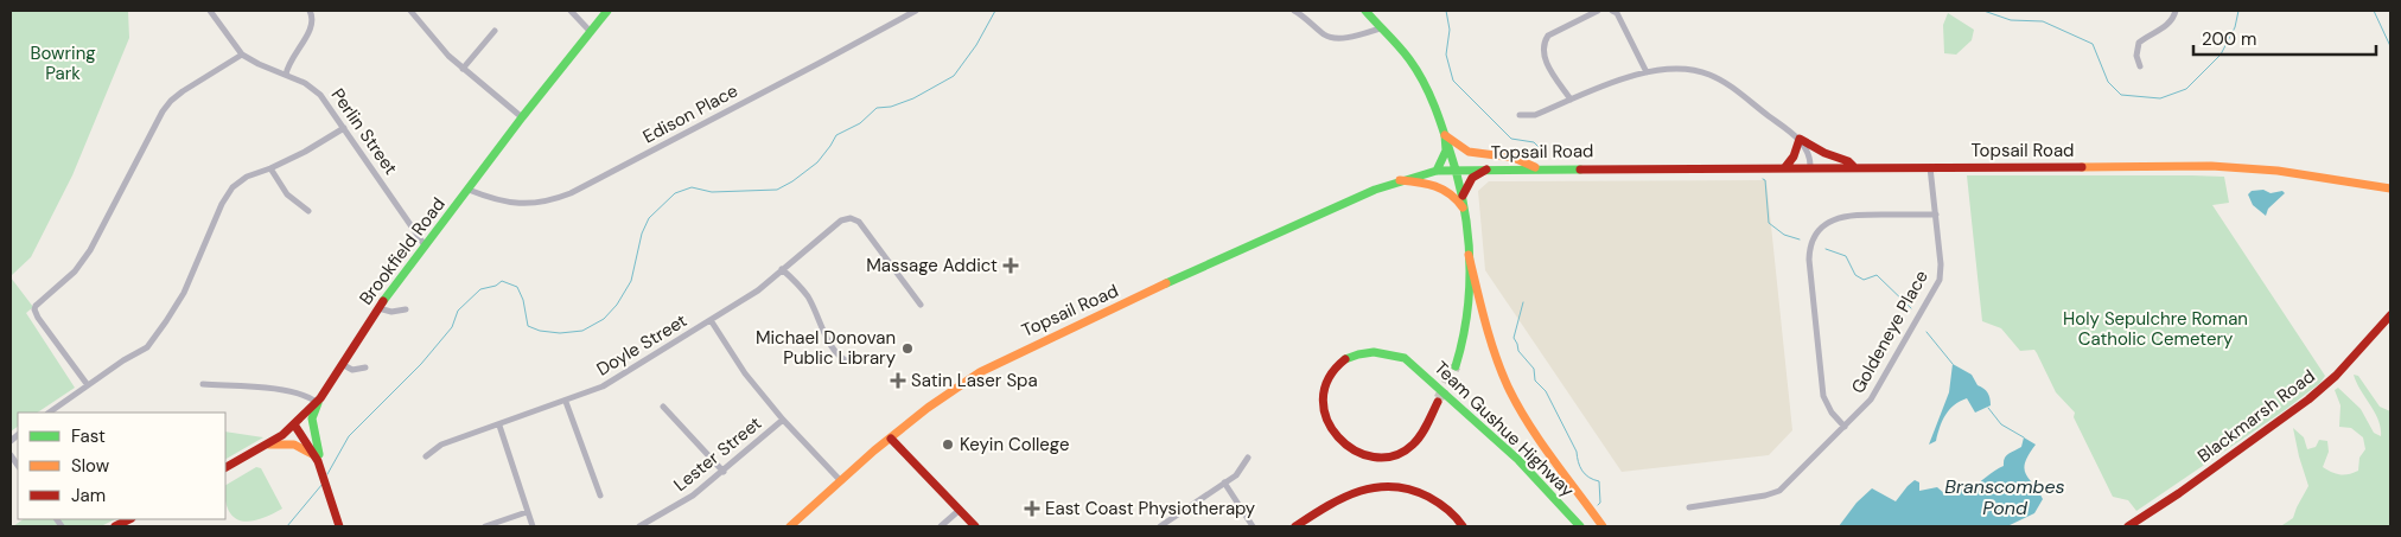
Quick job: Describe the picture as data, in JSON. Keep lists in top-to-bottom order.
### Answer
{
  "streets": {
    "main road": [
      "Topsail Road",
      "Brookfield Road",
      "Blackmarsh Road",
      "Team Gushue Highway"
    ],
    "street": [
      "Edison Place",
      "Perlin Street",
      "Goldeneye Place",
      "Doyle Street",
      "Lester Street"
    ]
  },
  "crossings": [
    ["Edison Place", "Brookfield Road"],
    ["Perlin Street", "Brookfield Road"],
    ["Topsail Road", "Goldeneye Place"]
  ],
  "water": ["Branscombes Pond"],
  "parks": ["Bowring Park", "Holy Sepulchre Roman Catholic Cemetery"],
  "places": {
    "health": ["Massage Addict", "Satin Laser Spa", "East Coast Physiotherapy"],
    "other": ["Michael Donovan Public Library", "Keyin College"]
  },
  "legend": ["Fast", "Slow", "Jam"],
  "scale_bar": "200 m"
}
